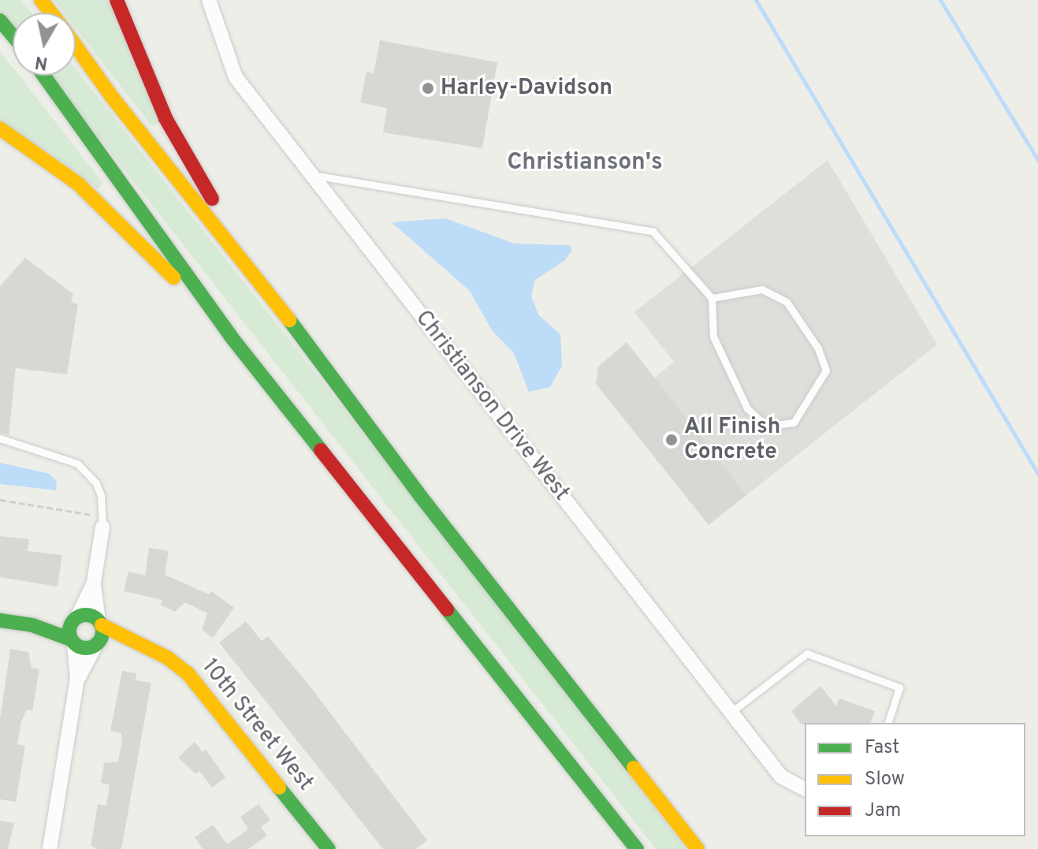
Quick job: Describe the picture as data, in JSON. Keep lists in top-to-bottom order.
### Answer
{
  "streets": {
    "main road": ["10th Street West"],
    "street": ["Christianson Drive West"]
  },
  "districts": ["Christianson's"],
  "places": ["Harley-Davidson", "All Finish Concrete"],
  "legend": ["Fast", "Slow", "Jam"],
  "north": "bottom"
}
